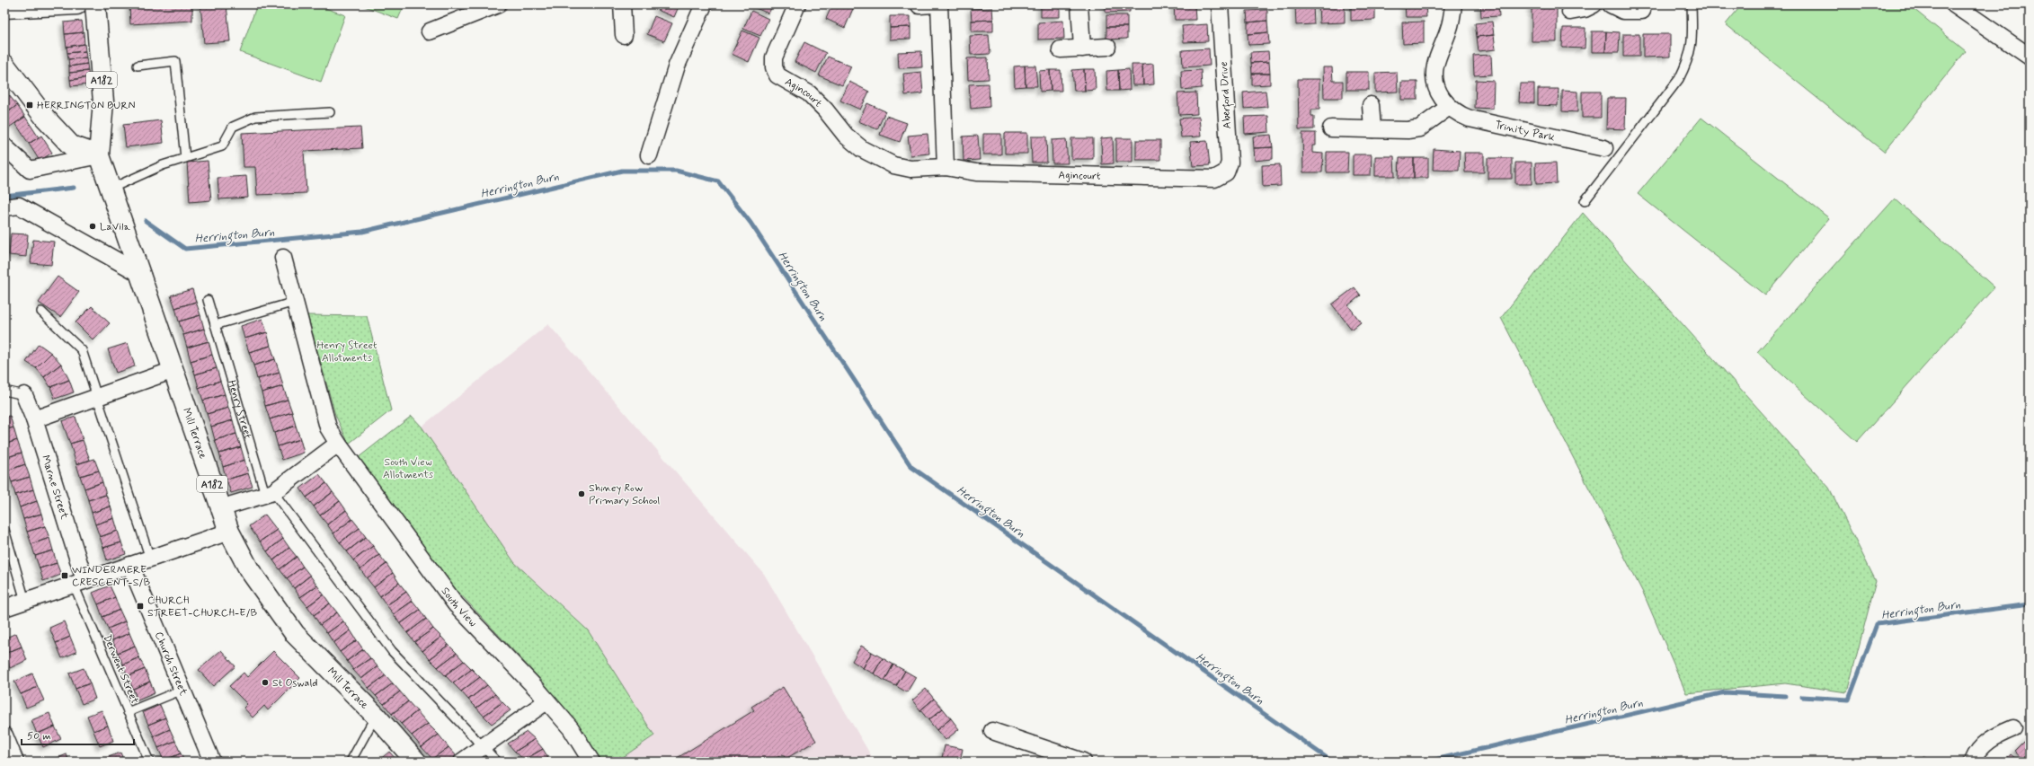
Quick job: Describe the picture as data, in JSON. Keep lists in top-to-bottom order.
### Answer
{
  "streets": {
    "main road": ["A182", "Mill Terrace"],
    "street": [
      "Agincourt",
      "Aberford Drive",
      "Trinity Park",
      "Marne Street",
      "South View",
      "Church Street"
    ],
    "lane": ["Henry Street", "Derwent Street"]
  },
  "crossings": [
    ["A182", "Mill Terrace"],
    ["Agincourt", "Aberford Drive"],
    ["Marne Street", "Derwent Street"]
  ],
  "water": ["Herrington Burn"],
  "parks": ["Henry Street Allotments", "South View Allotments"],
  "places": {
    "transit": ["HERRINGTON BURN", "WINDERMERE CRESCENT-S/B", "CHURCH STREET-CHURCH-E/B"],
    "other": ["LaVila", "Shiney Row Primary School", "St Oswald"]
  },
  "scale_bar": "50 m"
}
